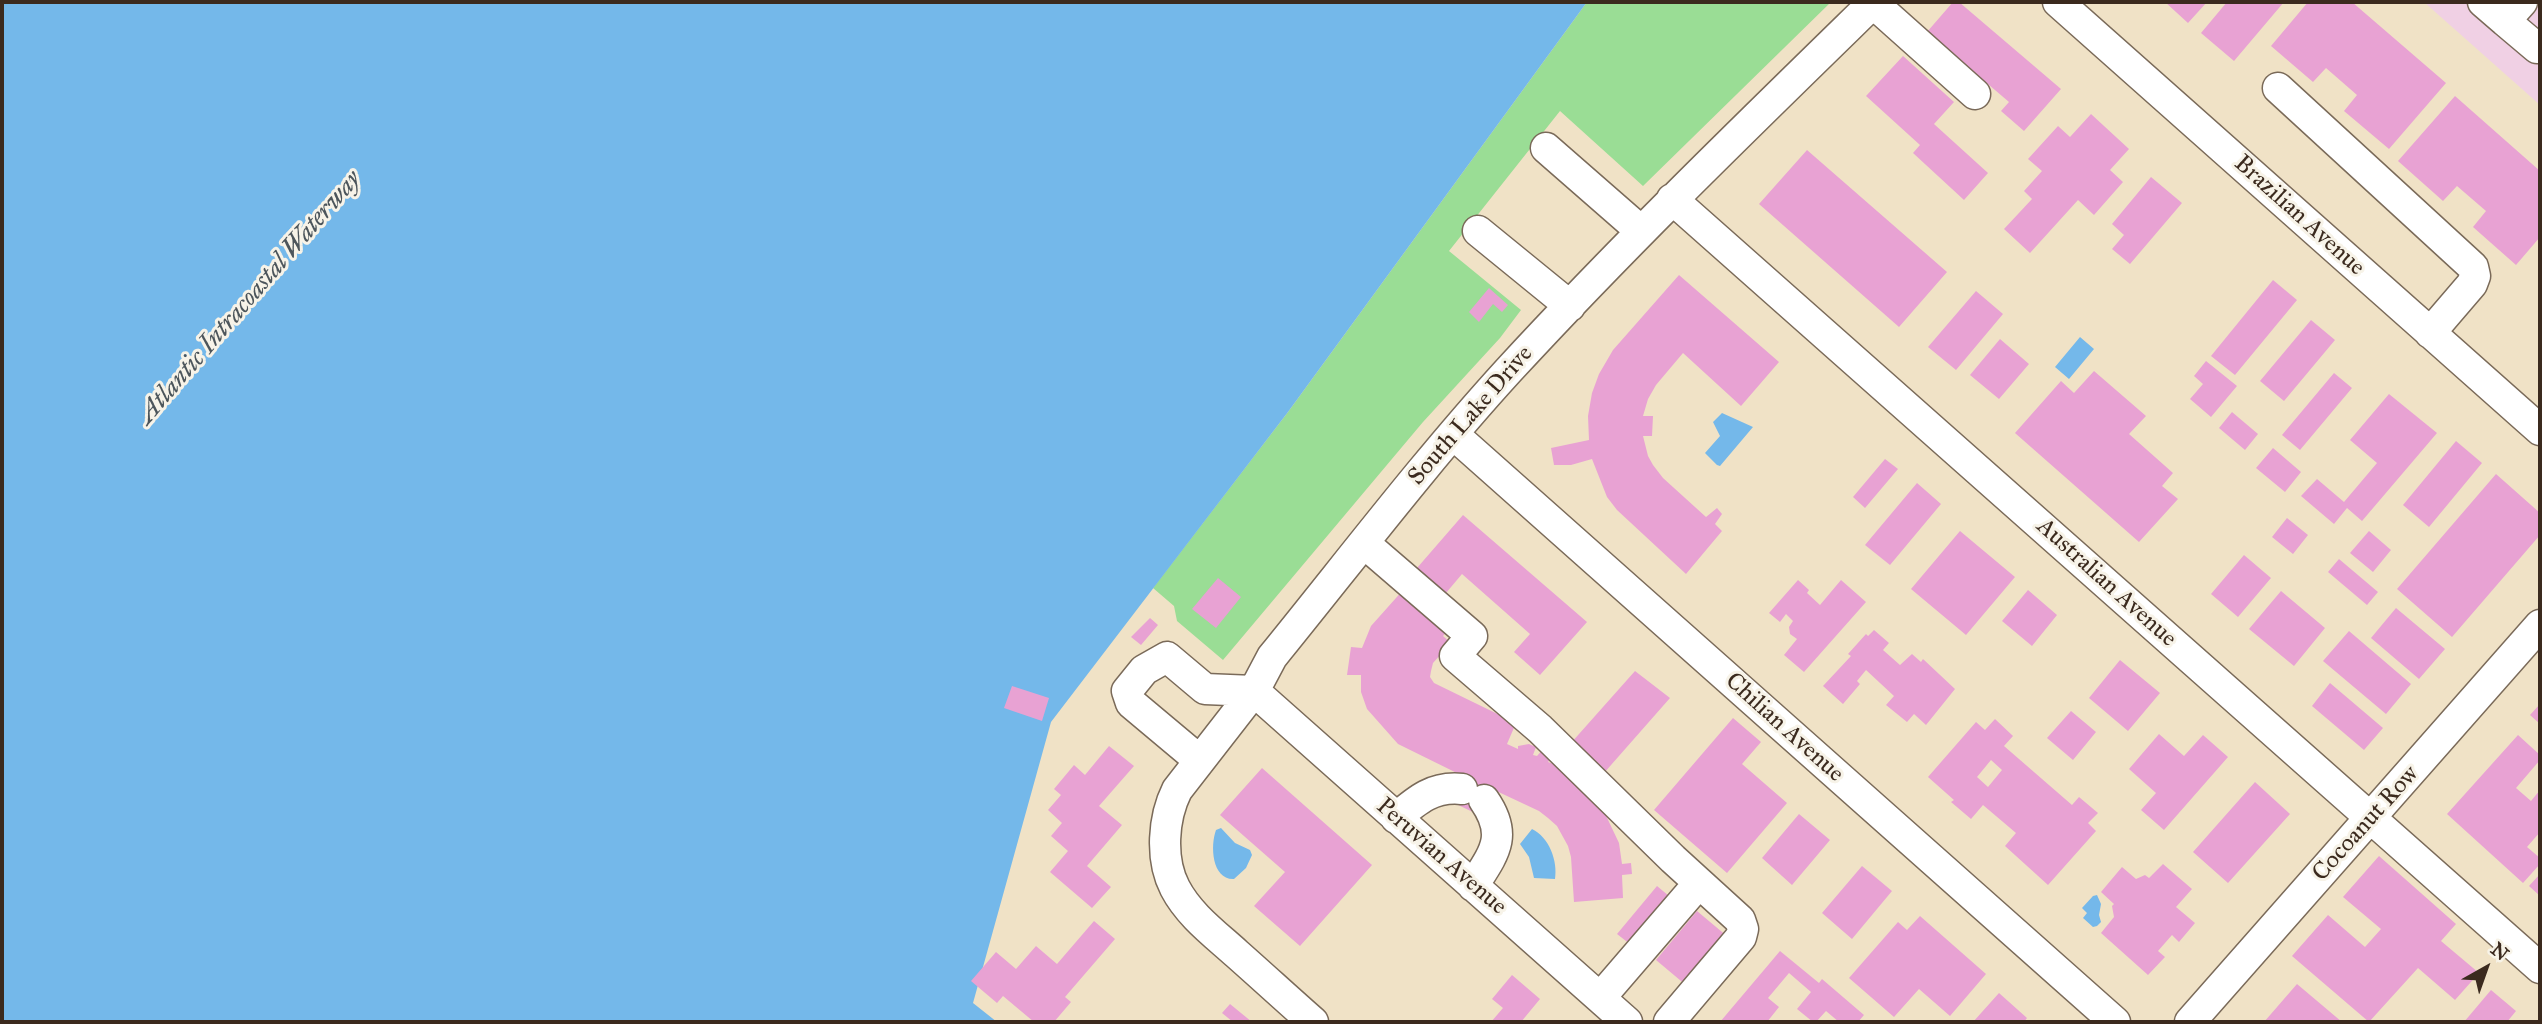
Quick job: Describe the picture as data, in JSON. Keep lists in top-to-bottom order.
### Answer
{
  "streets": {
    "street": [
      "Brazilian Avenue",
      "South Lake Drive",
      "Australian Avenue",
      "Chilian Avenue",
      "Cocoanut Row",
      "Peruvian Avenue"
    ]
  },
  "crossings": [
    ["South Lake Drive", "Australian Avenue"],
    ["South Lake Drive", "Chilian Avenue"],
    ["South Lake Drive", "Peruvian Avenue"],
    ["Australian Avenue", "Cocoanut Row"]
  ],
  "water": ["Atlantic Intracoastal Waterway"],
  "north": "top right"
}
